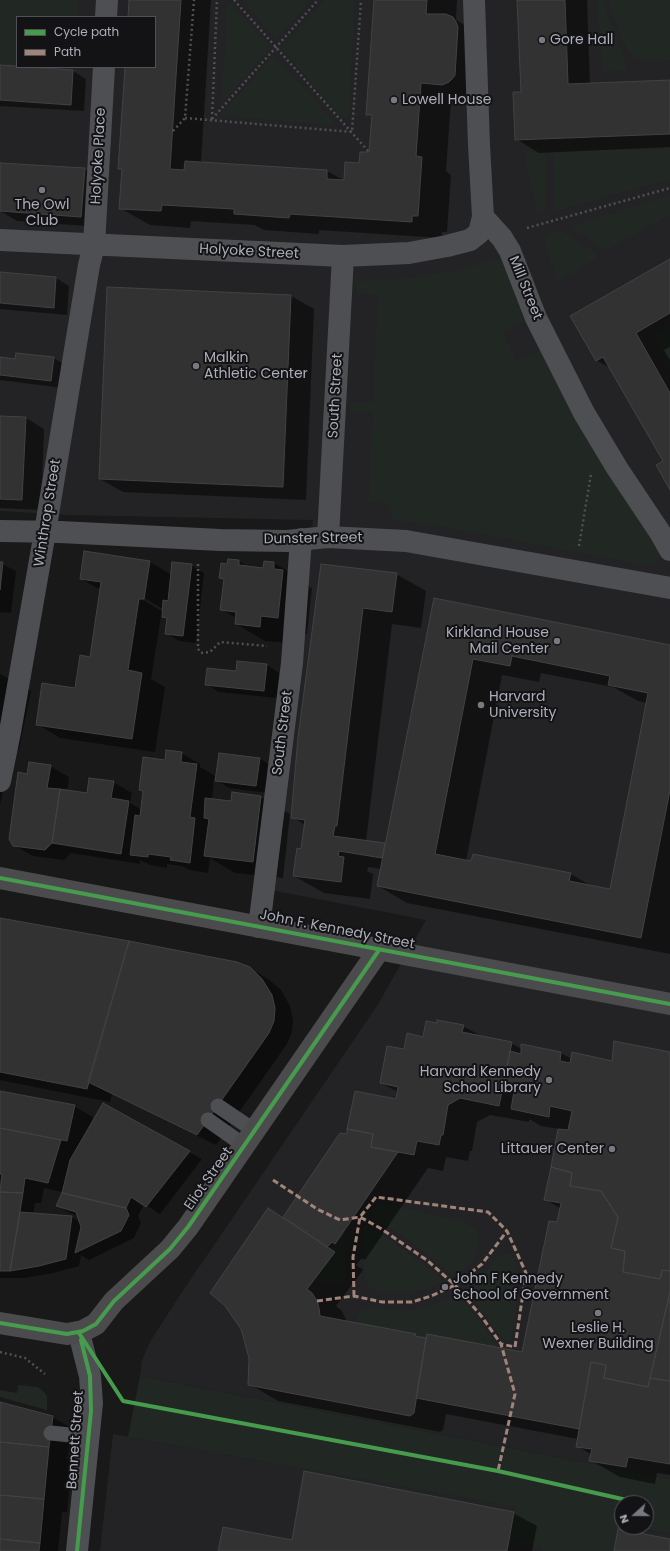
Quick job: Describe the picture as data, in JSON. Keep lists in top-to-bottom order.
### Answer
{
  "streets": {
    "main road": ["John F. Kennedy Street", "Eliot Street"],
    "street": [
      "Holyoke Place",
      "Holyoke Street",
      "Mill Street",
      "South Street",
      "Winthrop Street",
      "Dunster Street",
      "Bennett Street"
    ]
  },
  "crossings": [
    ["Holyoke Place", "Holyoke Street"],
    ["Holyoke Place", "Winthrop Street"],
    ["Holyoke Street", "Mill Street"],
    ["Holyoke Street", "South Street"],
    ["Holyoke Street", "Winthrop Street"],
    ["South Street", "Dunster Street"],
    ["South Street", "John F. Kennedy Street"],
    ["Winthrop Street", "Dunster Street"],
    ["John F. Kennedy Street", "Eliot Street"],
    ["Eliot Street", "Bennett Street"]
  ],
  "places": [
    "Gore Hall",
    "Lowell House",
    "The Owl Club",
    "Malkin Athletic Center",
    "Kirkland House Mail Center",
    "Harvard University",
    "Harvard Kennedy School Library",
    "Littauer Center",
    "John F Kennedy School of Government",
    "Leslie H. Wexner Building"
  ],
  "legend": ["Cycle path", "Path"],
  "north": "left"
}
